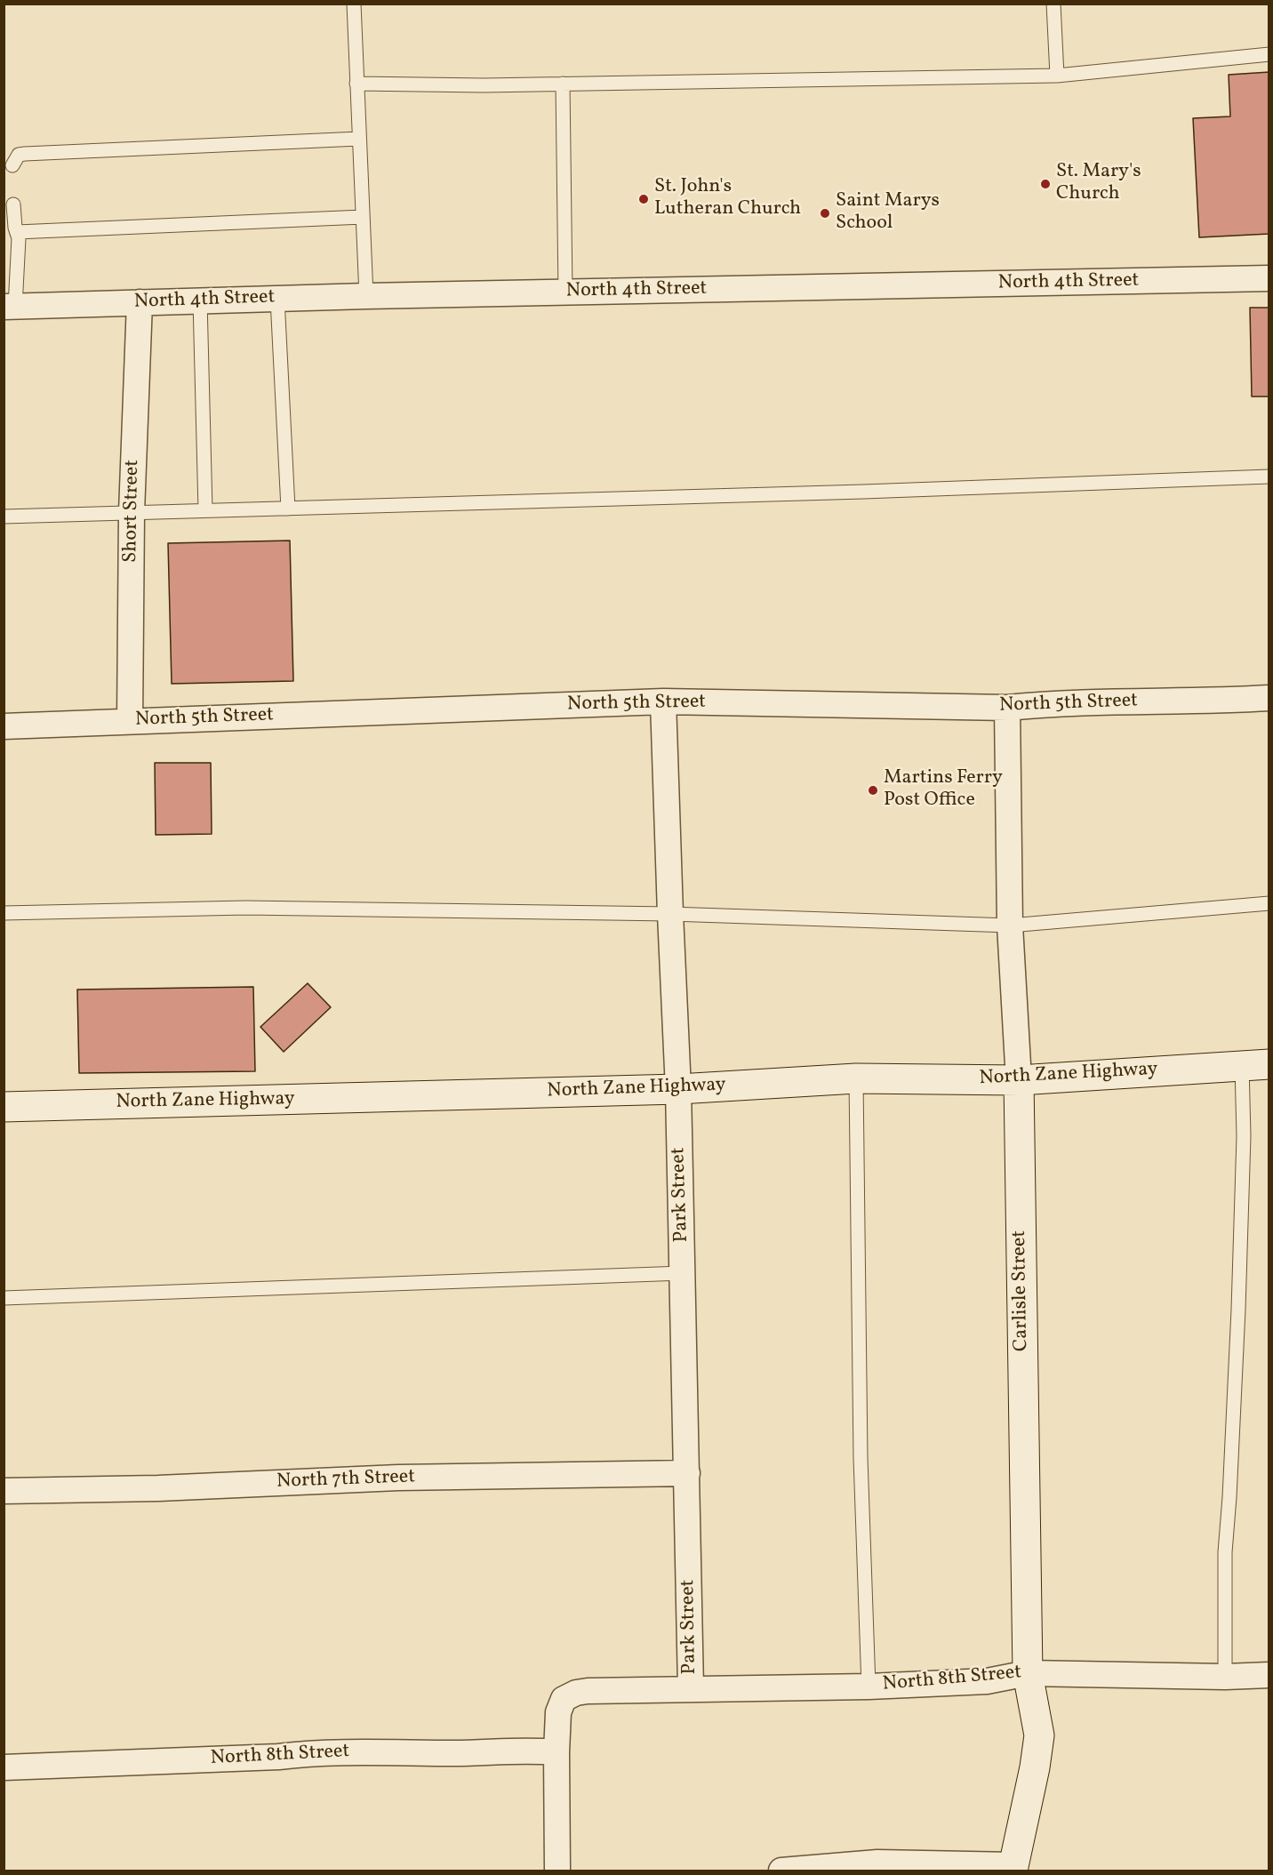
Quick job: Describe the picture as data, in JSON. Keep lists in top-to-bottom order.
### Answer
{
  "streets": {
    "street": [
      "North 4th Street",
      "Short Street",
      "North 5th Street",
      "North Zane Highway",
      "Park Street",
      "Carlisle Street",
      "North 7th Street",
      "North 8th Street"
    ]
  },
  "crossings": [
    ["North 4th Street", "Short Street"],
    ["Short Street", "North 5th Street"],
    ["North 5th Street", "Park Street"],
    ["North 5th Street", "Carlisle Street"],
    ["North Zane Highway", "Park Street"],
    ["North Zane Highway", "Carlisle Street"],
    ["Park Street", "North 7th Street"],
    ["Park Street", "North 8th Street"],
    ["Carlisle Street", "North 8th Street"]
  ],
  "places": [
    "St. Mary's Church",
    "St. John's Lutheran Church",
    "Saint Marys School",
    "Martins Ferry Post Office"
  ]
}
